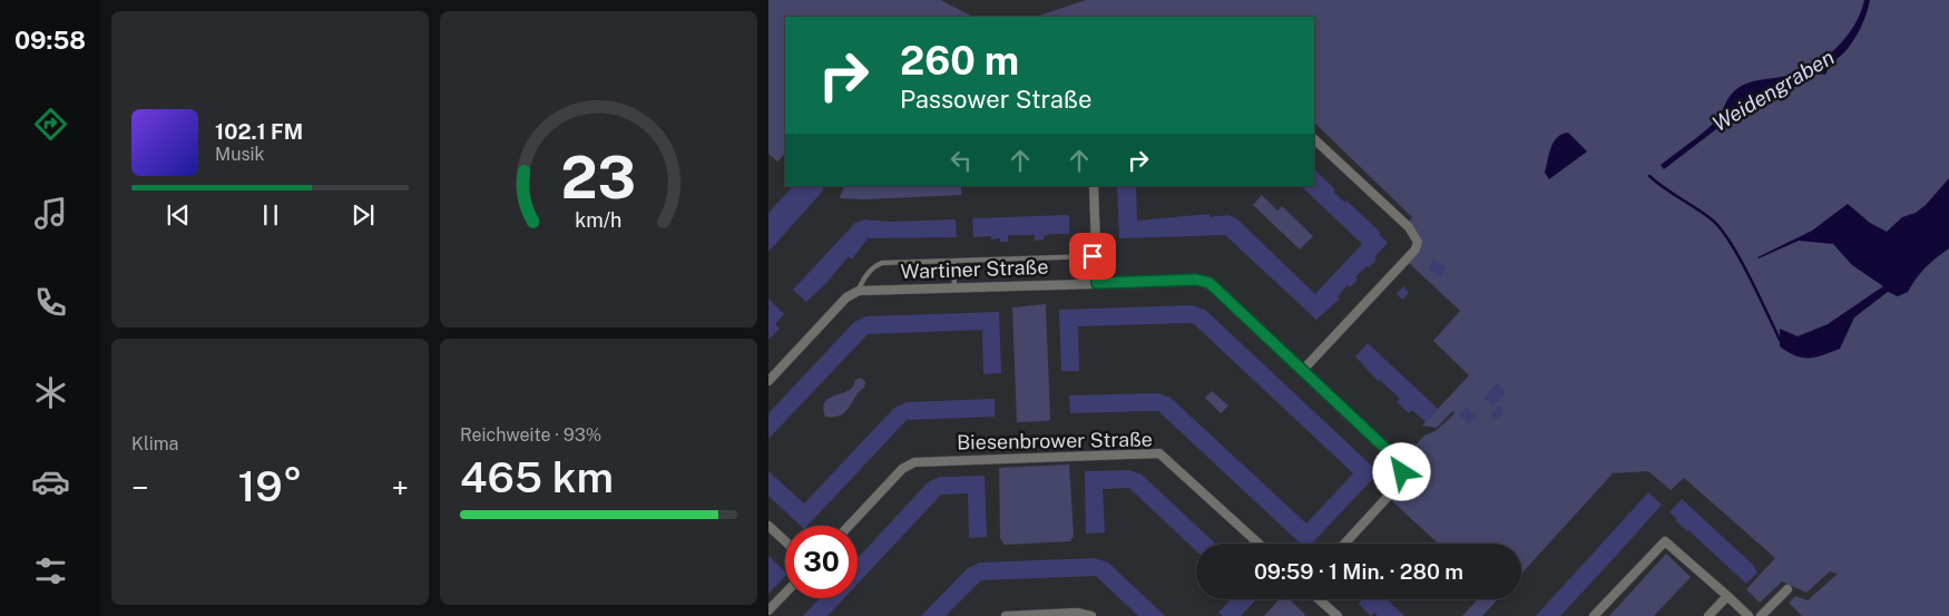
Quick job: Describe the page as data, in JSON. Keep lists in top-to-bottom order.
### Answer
{
  "streets": {
    "street": ["Wartiner Straße", "Biesenbrower Straße"]
  },
  "water": ["Weidengraben"],
  "page": {
    "tabs": "09:58",
    "turn": ["260 m", "Passower Straße"],
    "song": ["102.1 FM", "Musik"],
    "tile": [
      "Klima",
      ["Reichweite · 93%", "465 km"]
    ],
    "heat": ["−", "19°", "+"],
    "limit": "30",
    "trip": "09:59 · 1 Min. · 280 m",
    "gauge": ["23", "km/h"]
  }
}
